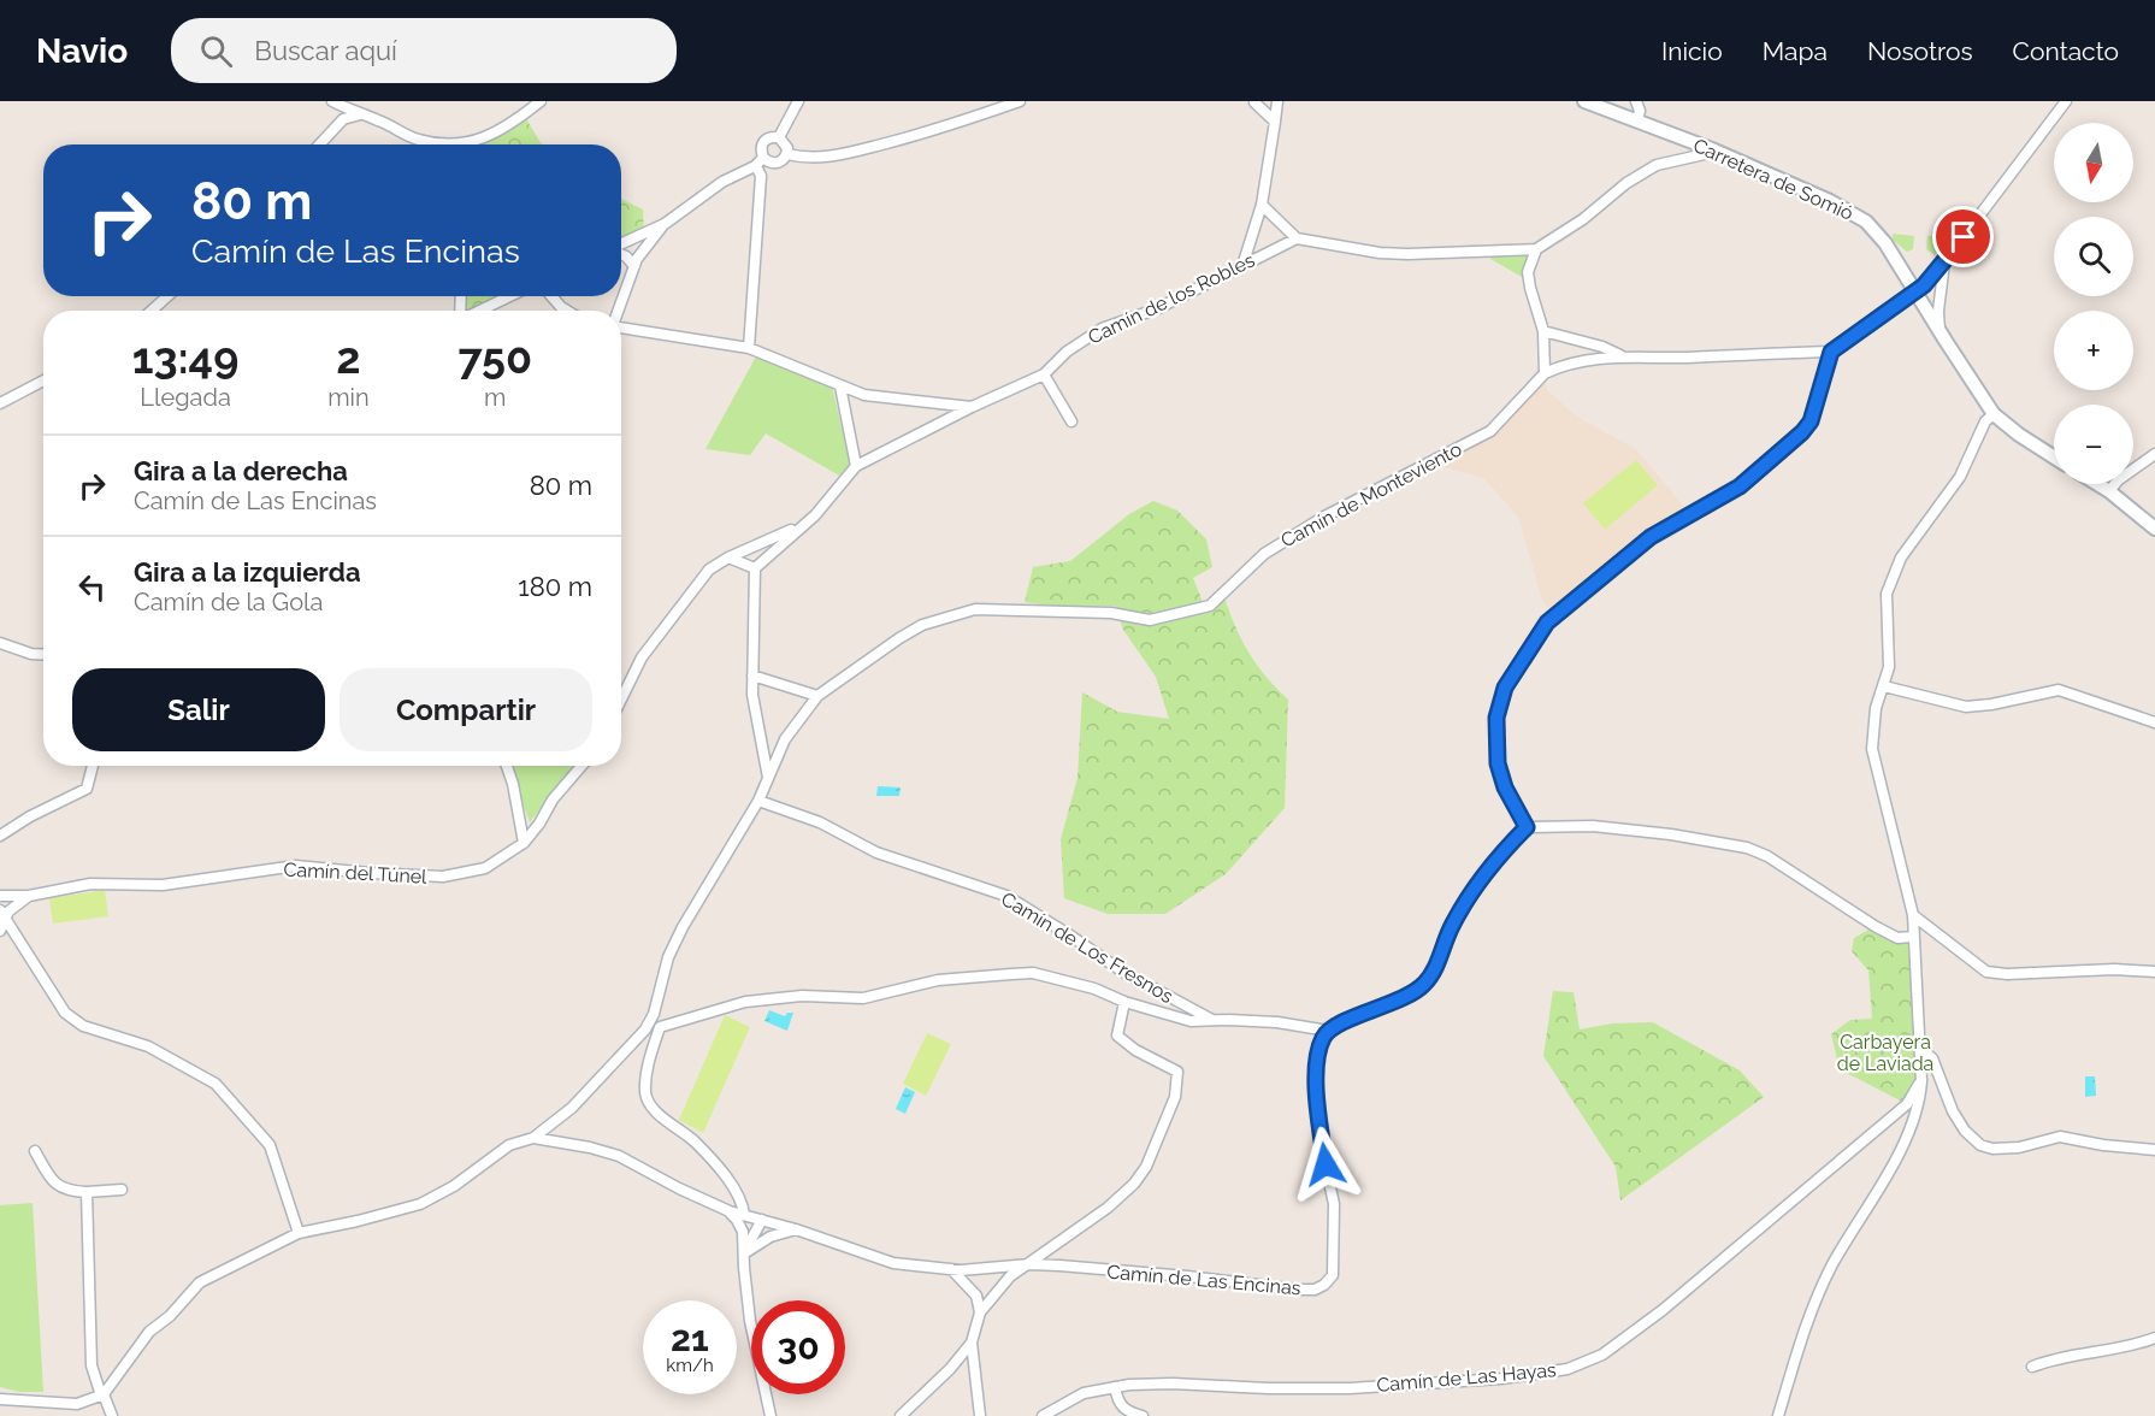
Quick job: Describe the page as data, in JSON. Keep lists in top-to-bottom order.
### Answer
{
  "streets": {
    "street": [
      "Carretera de Somió",
      "Camín de los Robles",
      "Camín de Monteviento",
      "Camín del Túnel",
      "Camín de Los Fresnos",
      "Camín de Las Encinas",
      "Camín de Las Hayas"
    ]
  },
  "crossings": [
    ["Camín de Monteviento", "Camín de Los Fresnos"],
    ["Camín de Monteviento", "Camín de Las Encinas"]
  ],
  "parks": ["Carbayera de Laviada"],
  "north": "bottom",
  "page": {
    "header": "Navio",
    "search": "Buscar aquí",
    "nav": [
      "Inicio",
      "Mapa",
      "Nosotros",
      "Contacto"
    ],
    "map_buttons": ["+", "−"],
    "turn": ["80 m", "Camín de Las Encinas"],
    "eta": [
      "13:49",
      "Llegada",
      "2",
      "min",
      "750",
      "m"
    ],
    "list": [
      {
        "name": "Gira a la derecha",
        "note": "Camín de Las Encinas",
        "value": "80 m"
      },
      {
        "name": "Gira a la izquierda",
        "note": "Camín de la Gola",
        "value": "180 m"
      }
    ],
    "buttons": ["Salir", "Compartir"],
    "speed": "21 km/h",
    "limit": "30"
  }
}
